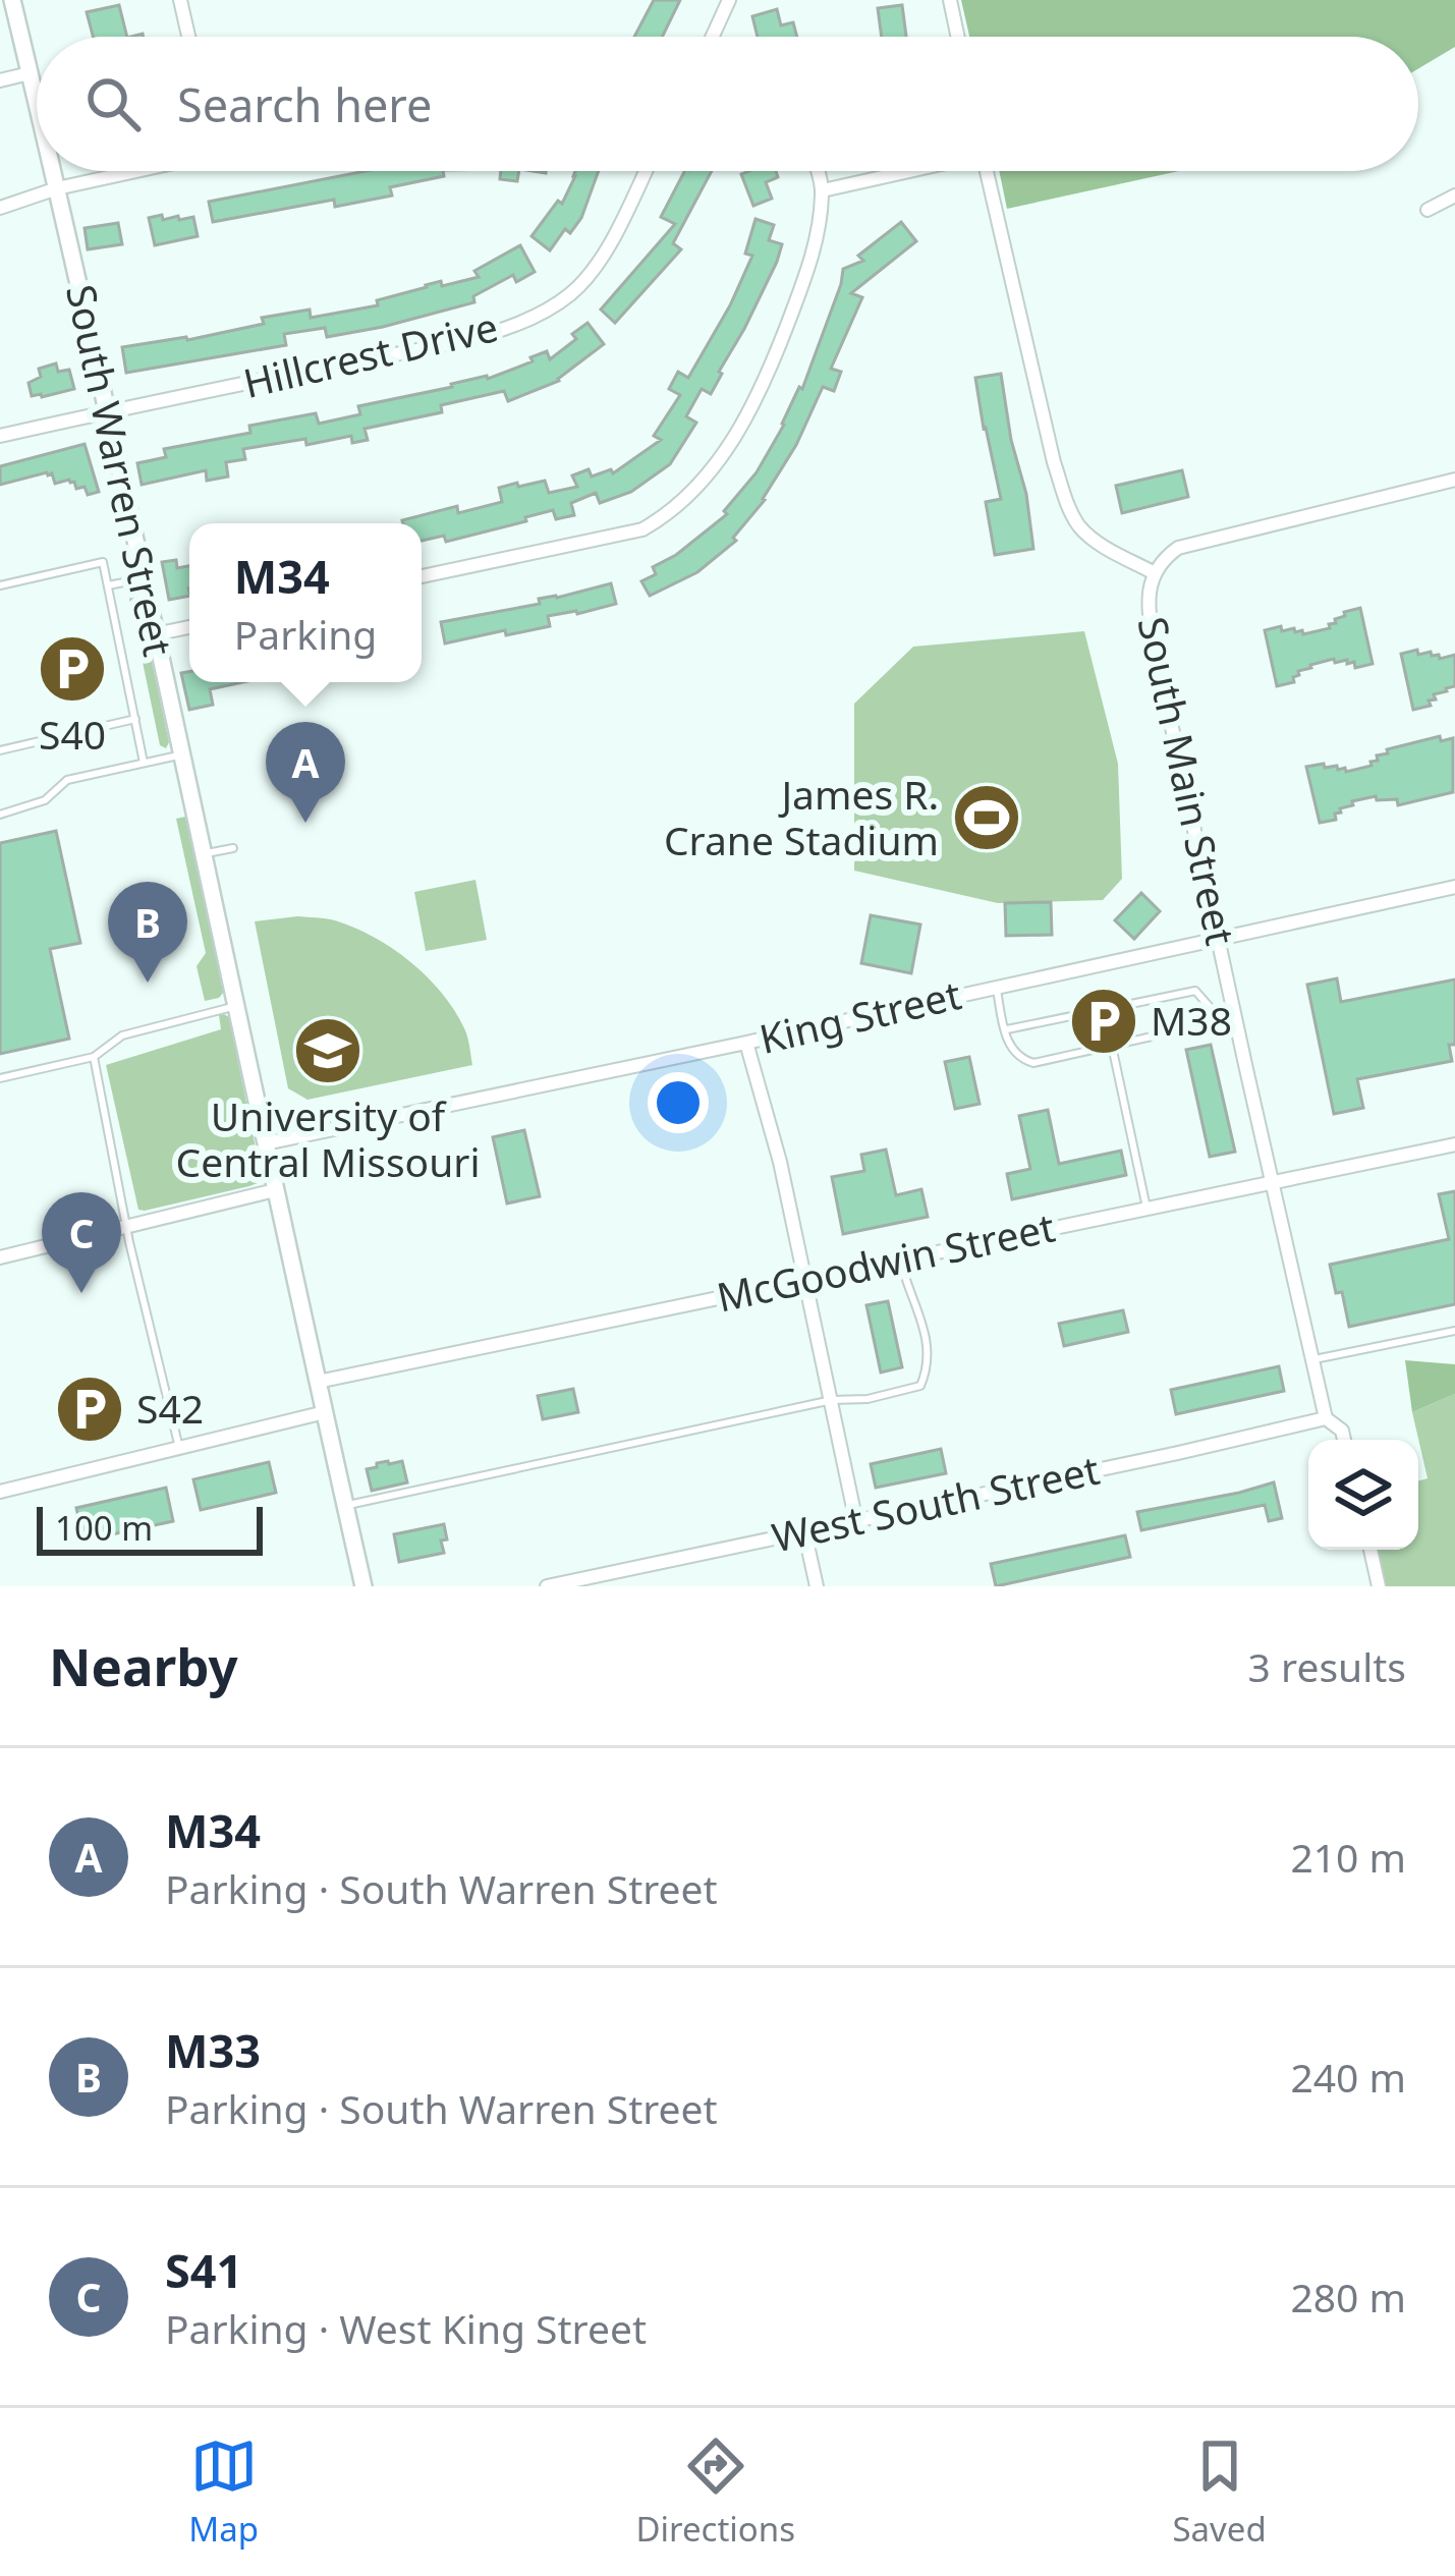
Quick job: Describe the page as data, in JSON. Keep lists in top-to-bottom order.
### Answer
{
  "streets": {
    "street": [
      "Hillcrest Drive",
      "South Warren Street",
      "South Main Street",
      "King Street",
      "McGoodwin Street",
      "West South Street"
    ]
  },
  "crossings": [
    ["Hillcrest Drive", "South Warren Street"],
    ["South Warren Street", "King Street"],
    ["South Warren Street", "McGoodwin Street"],
    ["South Main Street", "King Street"],
    ["South Main Street", "McGoodwin Street"],
    ["South Main Street", "West South Street"]
  ],
  "places": {
    "parking": ["S40", "M38", "S42"],
    "sports": ["James R. Crane Stadium"],
    "school or university": ["University of Central Missouri"]
  },
  "scale_bar": "100 m",
  "page": {
    "search": "Search here",
    "popup": ["M34", "Parking"],
    "pins": ["A", "B", "C"],
    "scale": "100 m",
    "heading": ["Nearby", "3 results"],
    "list": [
      {
        "mark": "A",
        "name": "M34",
        "note": "Parking · South Warren Street",
        "value": "210 m"
      },
      {
        "mark": "B",
        "name": "M33",
        "note": "Parking · South Warren Street",
        "value": "240 m"
      },
      {
        "mark": "C",
        "name": "S41",
        "note": "Parking · West King Street",
        "value": "280 m"
      }
    ],
    "nav": ["Map", "Directions", "Saved"]
  }
}
